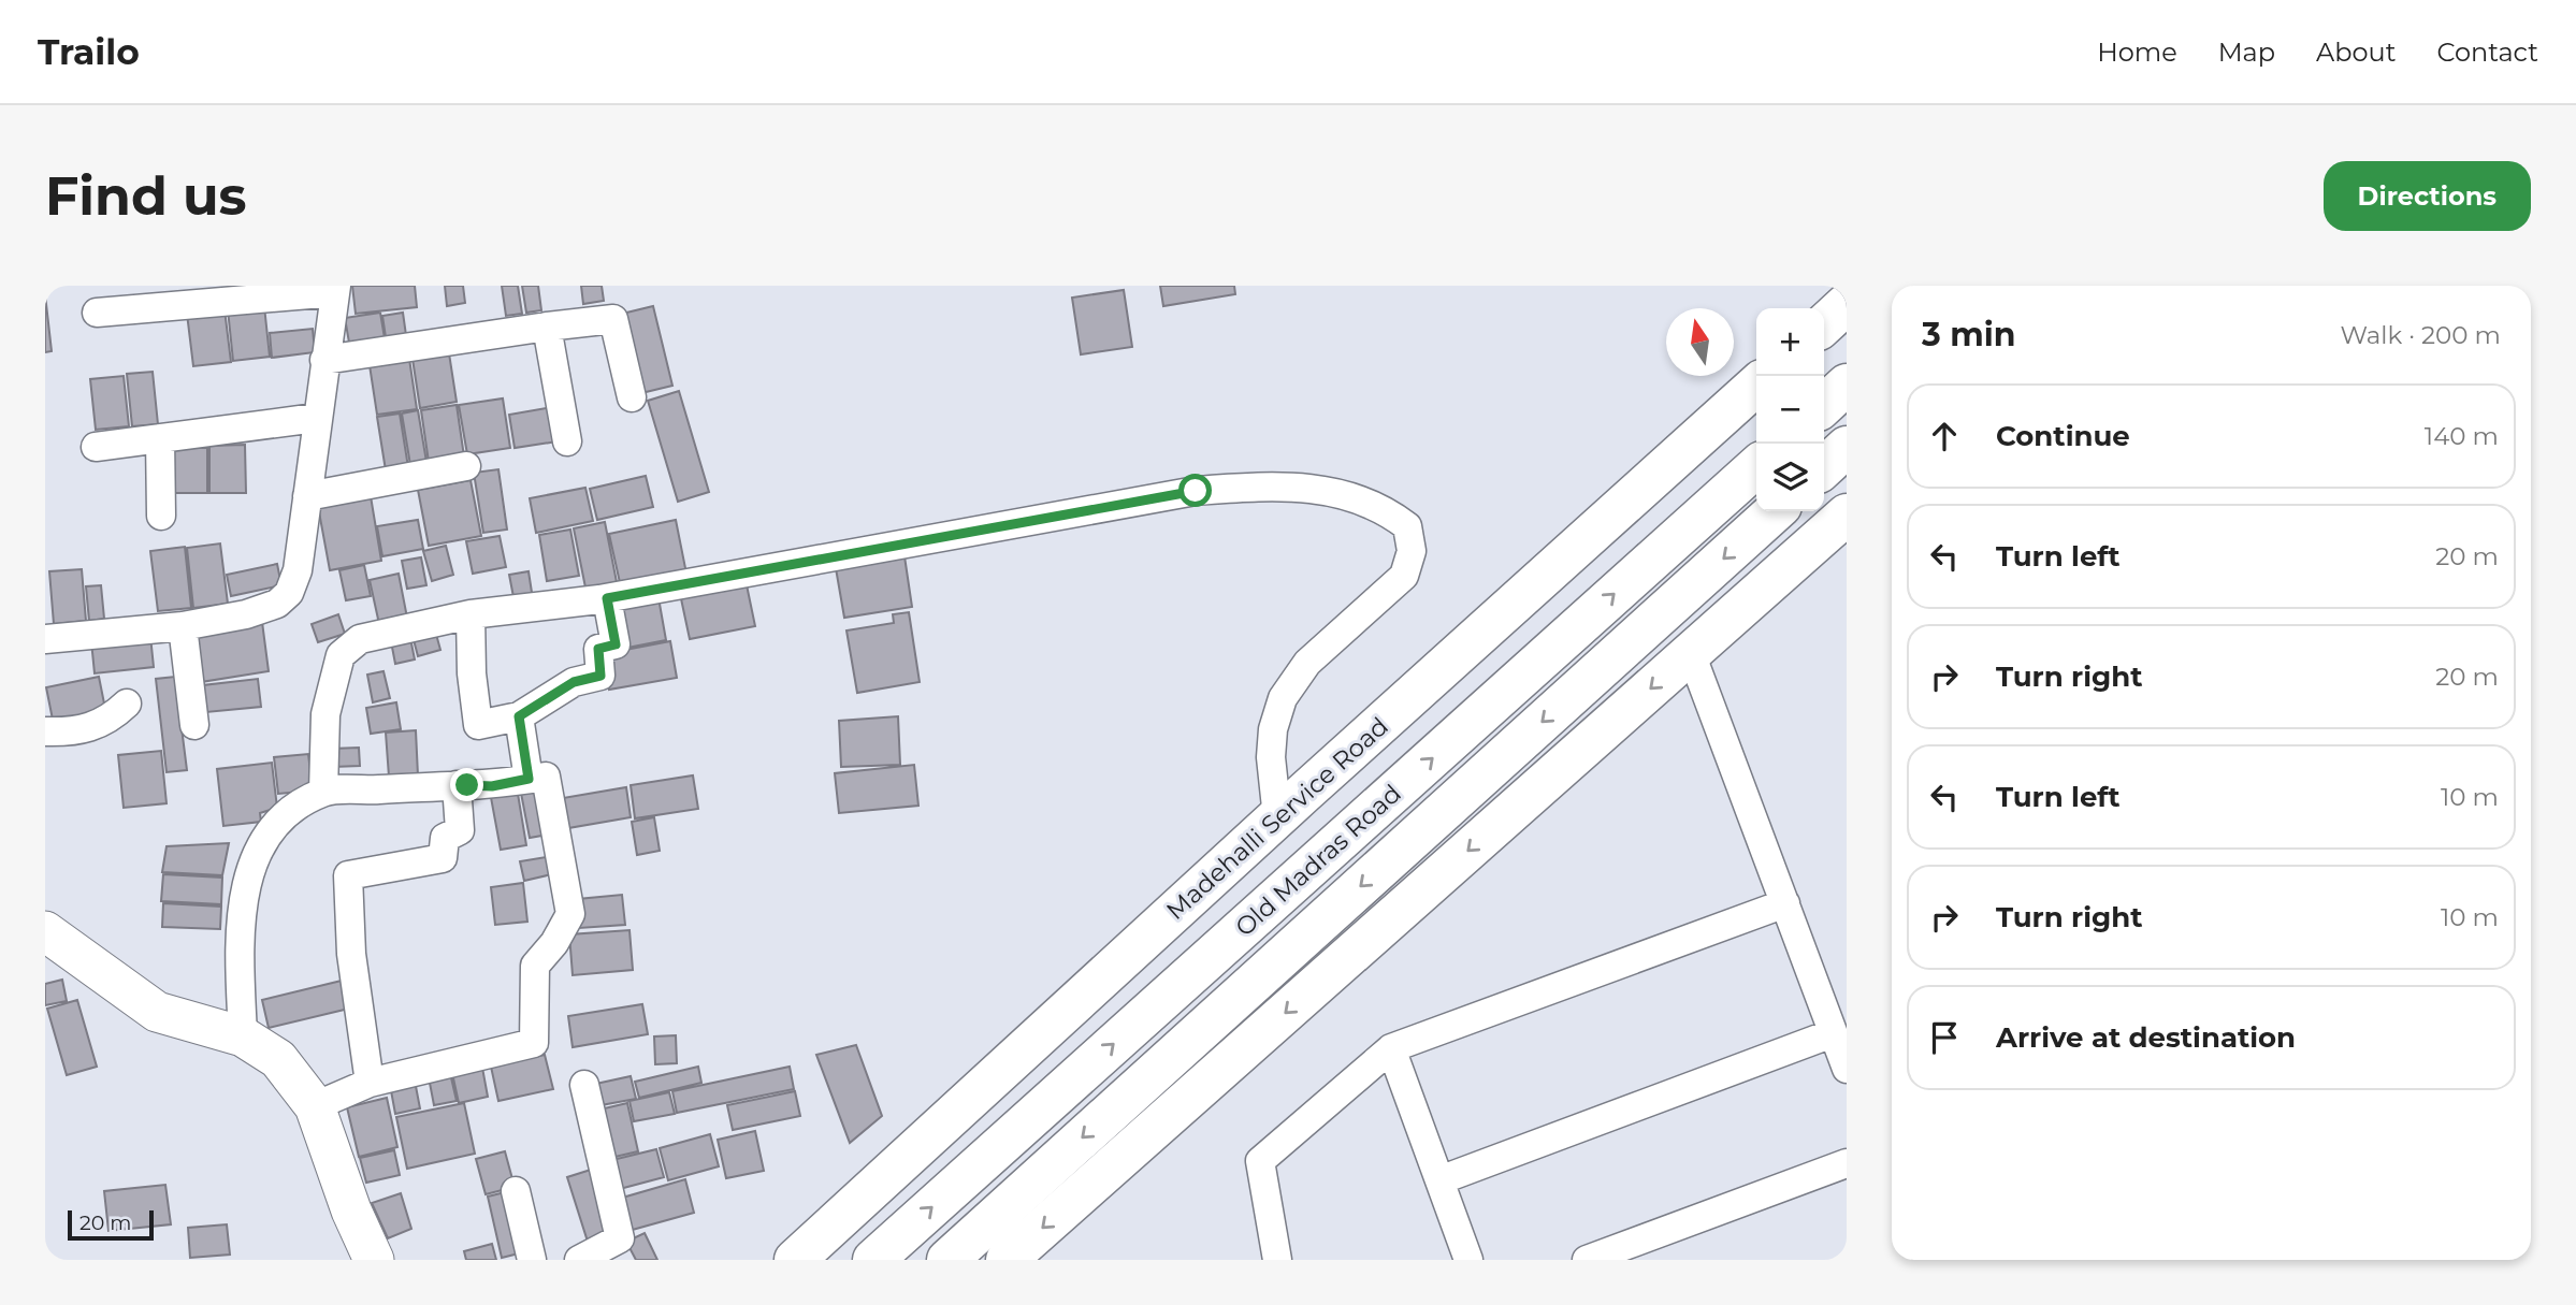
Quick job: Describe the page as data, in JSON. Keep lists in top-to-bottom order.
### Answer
{
  "streets": {
    "main road": ["Madehalli Service Road", "Old Madras Road"]
  },
  "scale_bar": "20 m",
  "north": "top",
  "page": {
    "header": "Trailo",
    "nav": [
      "Home",
      "Map",
      "About",
      "Contact"
    ],
    "buttons": "Directions",
    "title": "Find us",
    "heading": ["3 min", "Walk · 200 m"],
    "map_buttons": ["+", "−"],
    "list": [
      ["Continue", "140 m"],
      ["Turn left", "20 m"],
      ["Turn right", "20 m"],
      ["Turn left", "10 m"],
      ["Turn right", "10 m"],
      "Arrive at destination"
    ],
    "scale": "20 m"
  }
}
